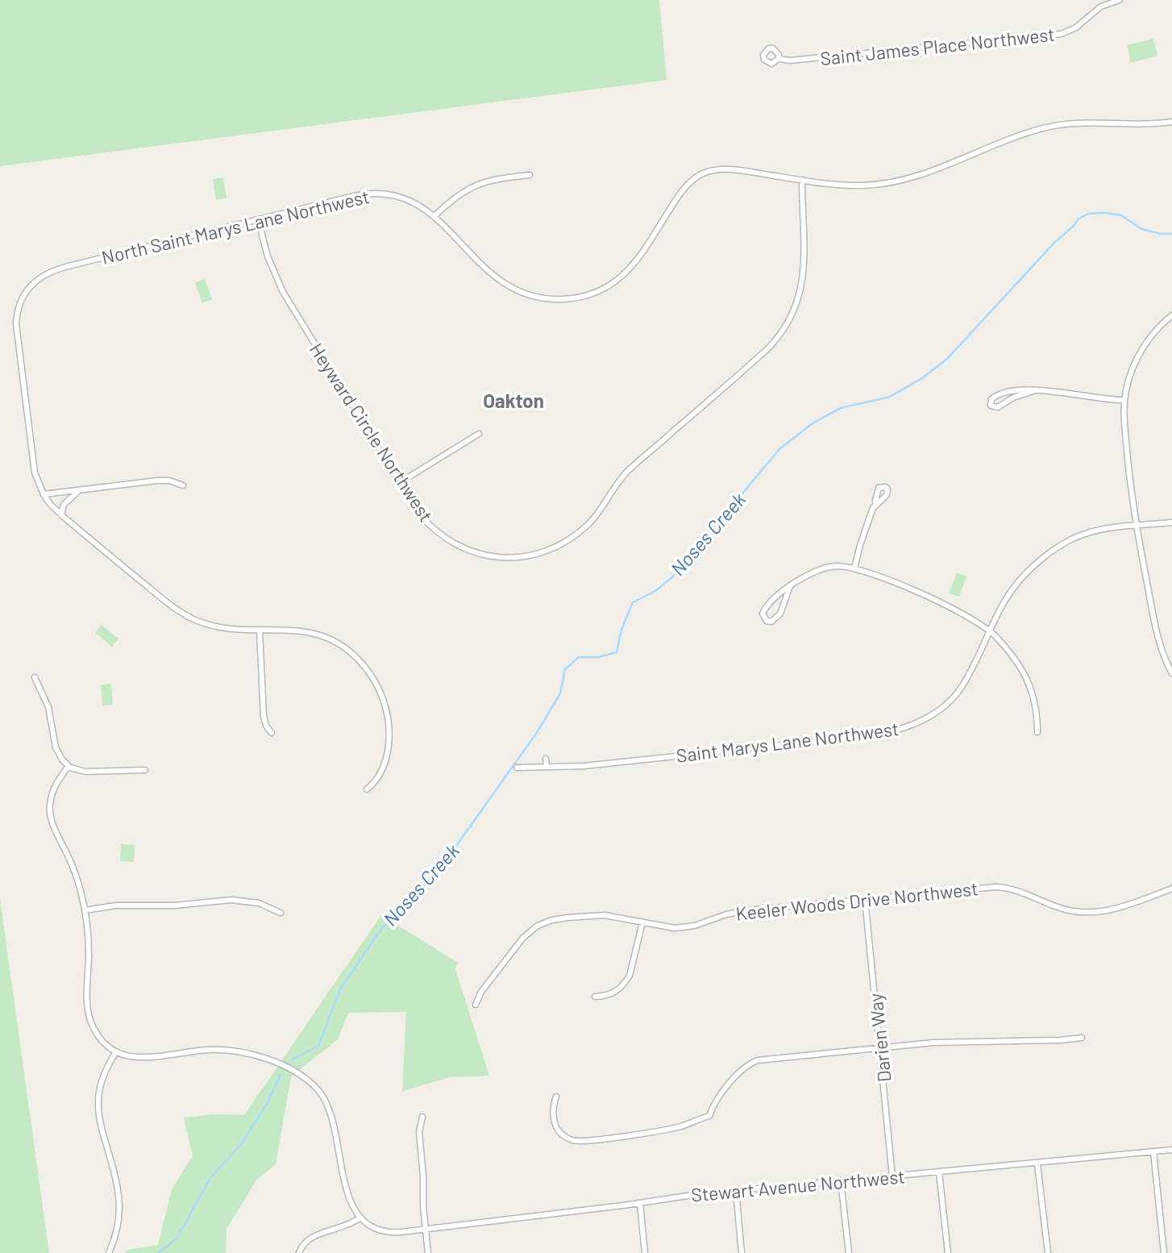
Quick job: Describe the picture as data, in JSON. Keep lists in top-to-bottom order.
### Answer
{
  "streets": {
    "street": [
      "Saint James Place Northwest",
      "North Saint Marys Lane Northwest",
      "Heyward Circle Northwest",
      "Saint Marys Lane Northwest",
      "Keeler Woods Drive Northwest",
      "Darien Way",
      "Stewart Avenue Northwest"
    ]
  },
  "crossings": [
    ["North Saint Marys Lane Northwest", "Heyward Circle Northwest"],
    ["Keeler Woods Drive Northwest", "Darien Way"],
    ["Darien Way", "Stewart Avenue Northwest"]
  ],
  "districts": ["Oakton"],
  "water": ["Noses Creek"]
}
